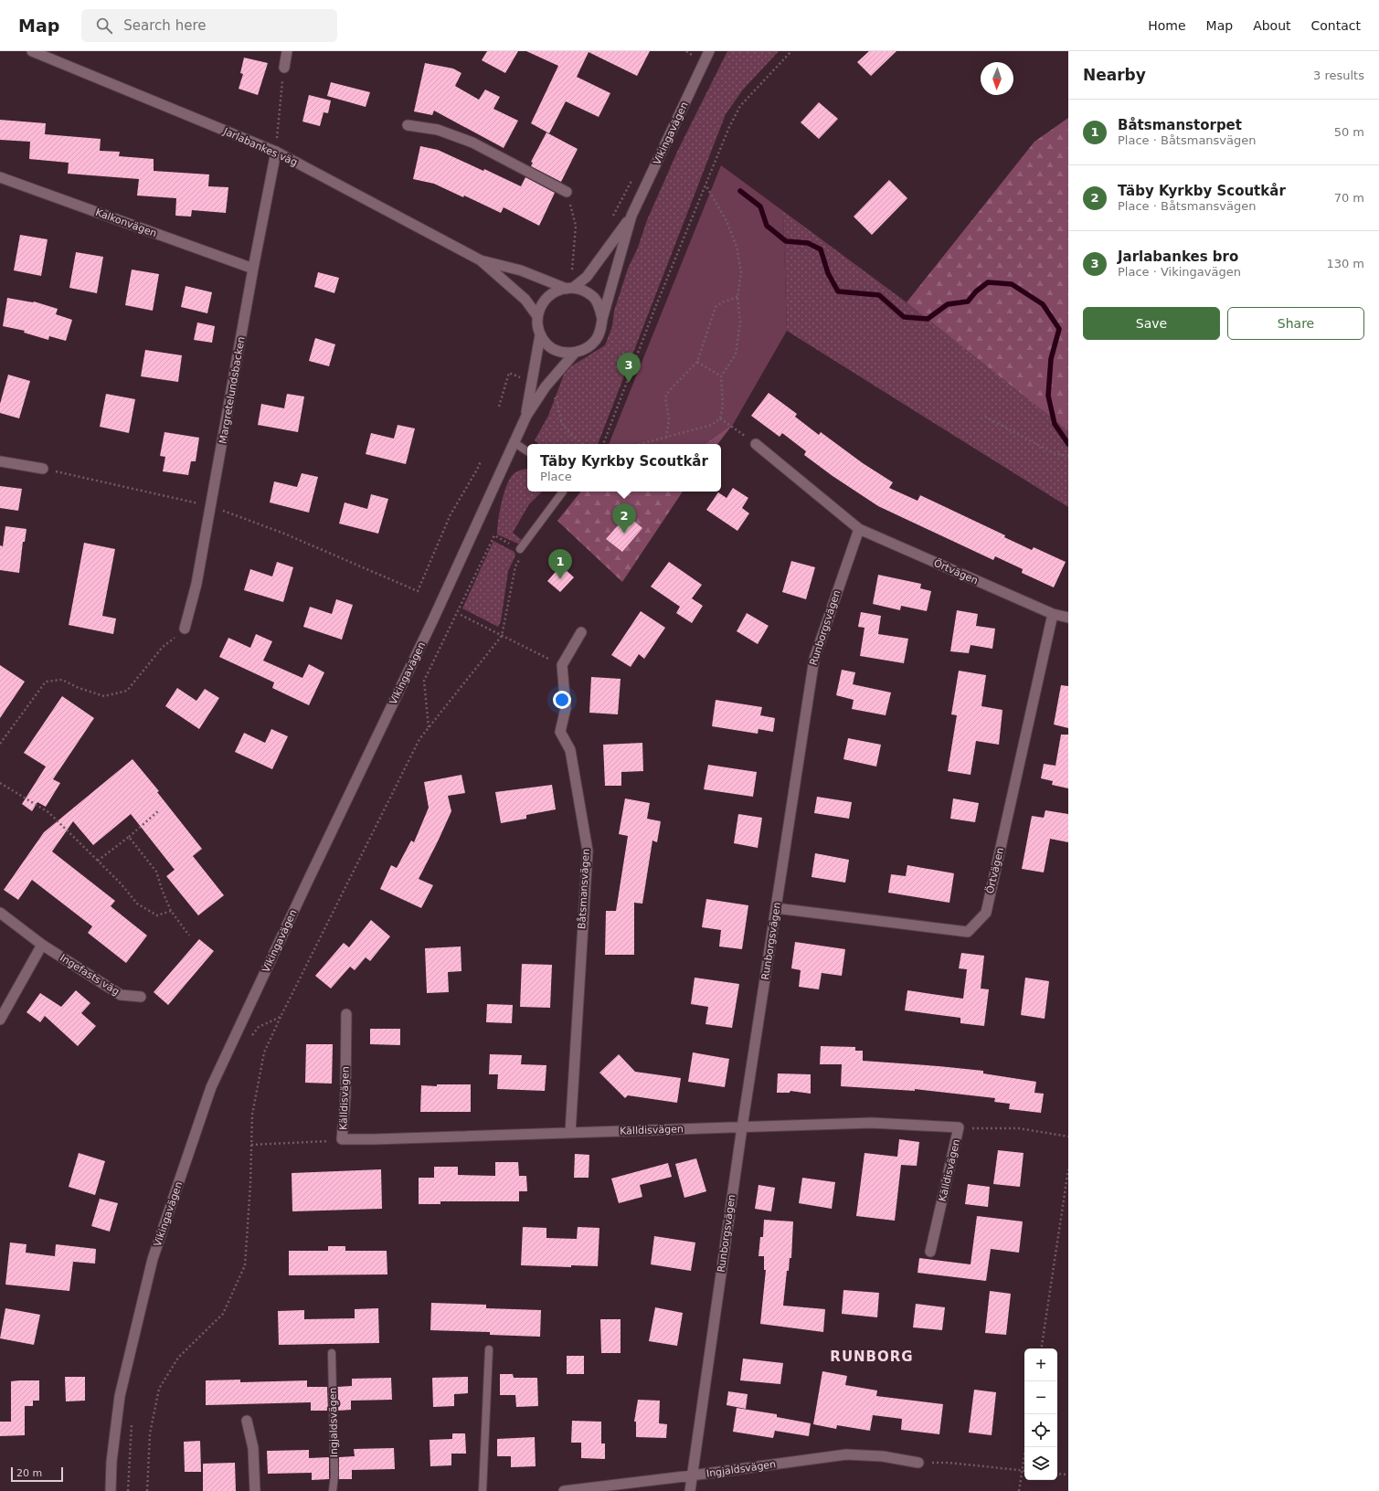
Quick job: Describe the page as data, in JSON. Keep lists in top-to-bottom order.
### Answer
{
  "streets": {
    "street": [
      "Vikingavägen",
      "Jarlabankes väg",
      "Kalkonvägen",
      "Margretelundsbacken",
      "Örtvägen",
      "Runborgsvägen",
      "Båtsmansvägen",
      "Ingefasts väg",
      "Källdisvägen",
      "Ingjaldsvägen"
    ]
  },
  "crossings": [
    ["Vikingavägen", "Jarlabankes väg"],
    ["Jarlabankes väg", "Margretelundsbacken"],
    ["Kalkonvägen", "Margretelundsbacken"],
    ["Örtvägen", "Runborgsvägen"],
    ["Runborgsvägen", "Källdisvägen"],
    ["Runborgsvägen", "Ingjaldsvägen"],
    ["Båtsmansvägen", "Källdisvägen"]
  ],
  "districts": ["RUNBORG"],
  "scale_bar": "20 m",
  "north": "bottom",
  "page": {
    "header": "Map",
    "search": "Search here",
    "nav": [
      "Home",
      "Map",
      "About",
      "Contact"
    ],
    "heading": ["Nearby", "3 results"],
    "list": [
      {
        "mark": "1",
        "name": "Båtsmanstorpet",
        "note": "Place · Båtsmansvägen",
        "value": "50 m"
      },
      {
        "mark": "2",
        "name": "Täby Kyrkby Scoutkår",
        "note": "Place · Båtsmansvägen",
        "value": "70 m"
      },
      {
        "mark": "3",
        "name": "Jarlabankes bro",
        "note": "Place · Vikingavägen",
        "value": "130 m"
      }
    ],
    "buttons": ["Save", "Share"],
    "pins": ["3", "2", "1"],
    "popup": ["Täby Kyrkby Scoutkår", "Place"],
    "map_buttons": ["+", "−"],
    "scale": "20 m"
  }
}
